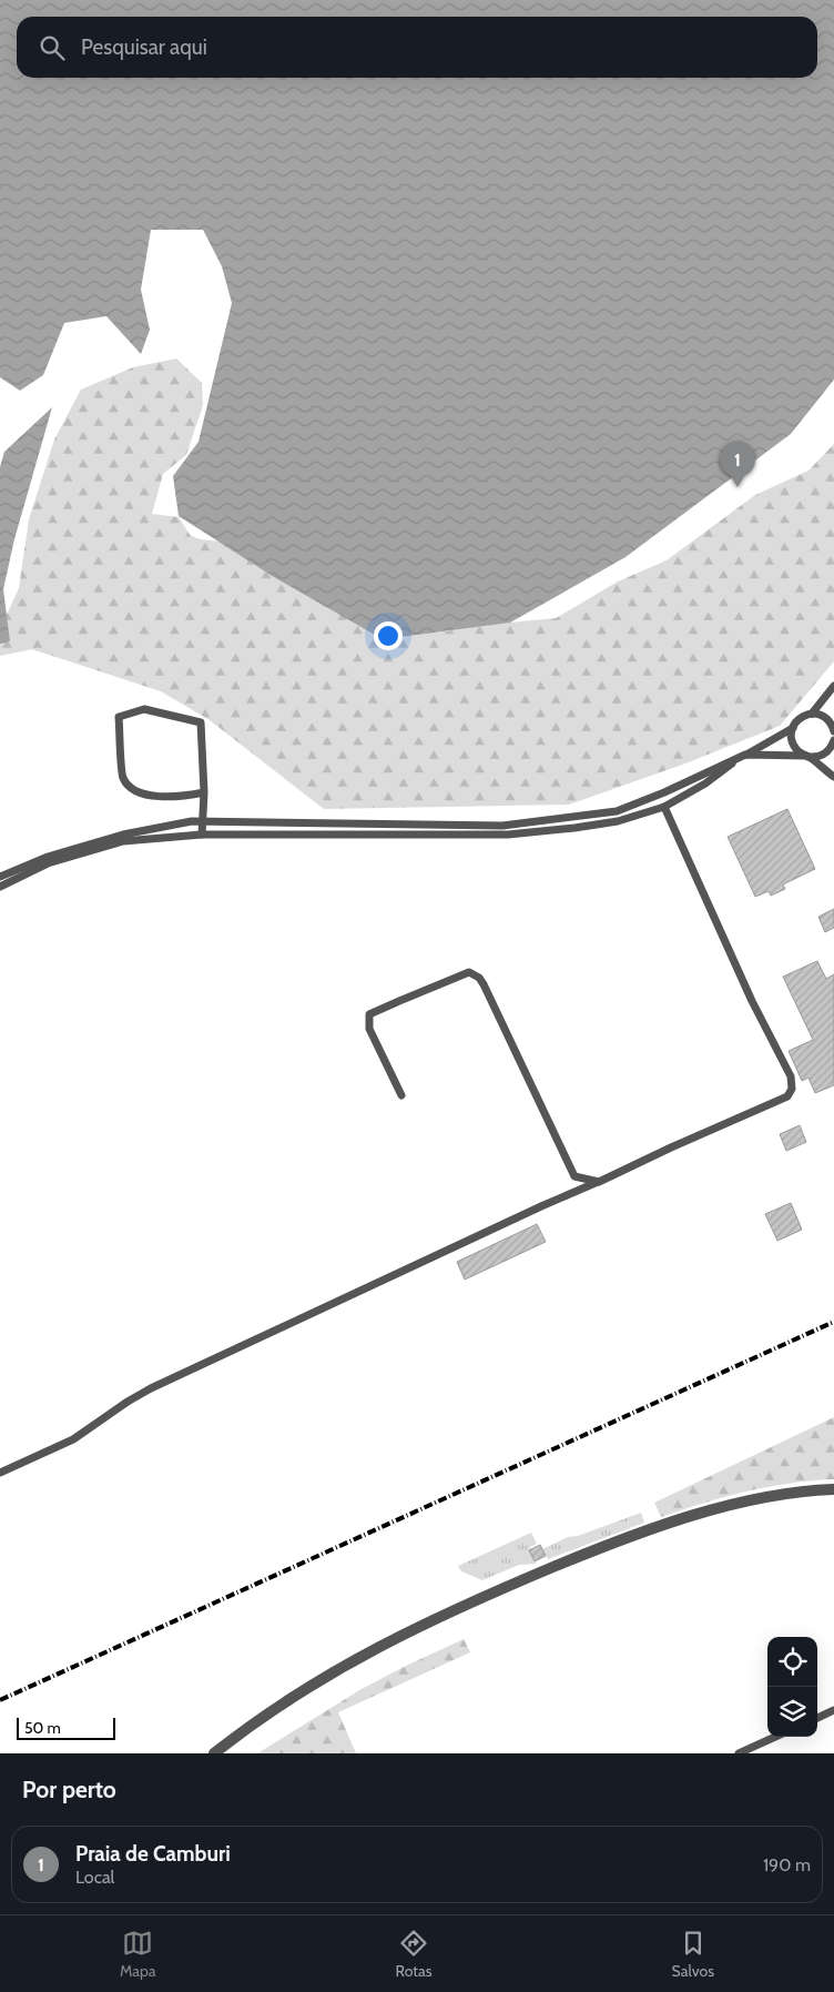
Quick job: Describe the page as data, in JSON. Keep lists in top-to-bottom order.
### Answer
{
  "scale_bar": "50 m",
  "page": {
    "search": "Pesquisar aqui",
    "pins": "1",
    "scale": "50 m",
    "heading": "Por perto",
    "list": [
      {
        "mark": "1",
        "name": "Praia de Camburi",
        "note": "Local",
        "value": "190 m"
      }
    ],
    "nav": ["Mapa", "Rotas", "Salvos"]
  }
}
